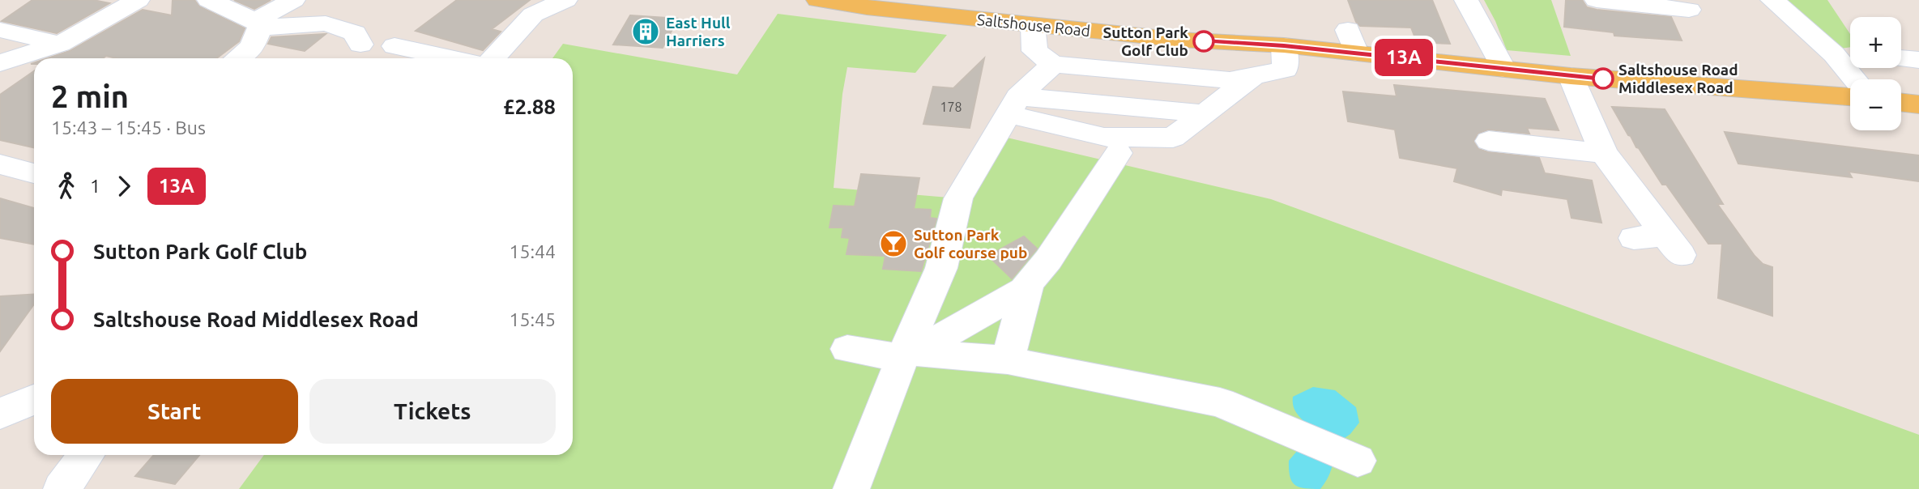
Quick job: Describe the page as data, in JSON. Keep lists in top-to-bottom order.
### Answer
{
  "streets": {
    "main road": ["Saltshouse Road"]
  },
  "places": {
    "building": ["East Hull Harriers"],
    "other": ["Sutton Park Golf Club", "Saltshouse Road Middlesex Road"],
    "bar": ["Sutton Park Golf course pub"]
  },
  "lines": ["bus line 13A"],
  "house_numbers": ["178"],
  "page": {
    "on_map": "13A",
    "map_buttons": ["+", "−"],
    "heading": ["2 min", "15:43 – 15:45 · Bus", "£2.88"],
    "legs": ["1", "13A"],
    "list": [
      {
        "name": "Sutton Park Golf Club",
        "value": "15:44"
      },
      {
        "name": "Saltshouse Road Middlesex Road",
        "value": "15:45"
      }
    ],
    "buttons": ["Start", "Tickets"]
  }
}
